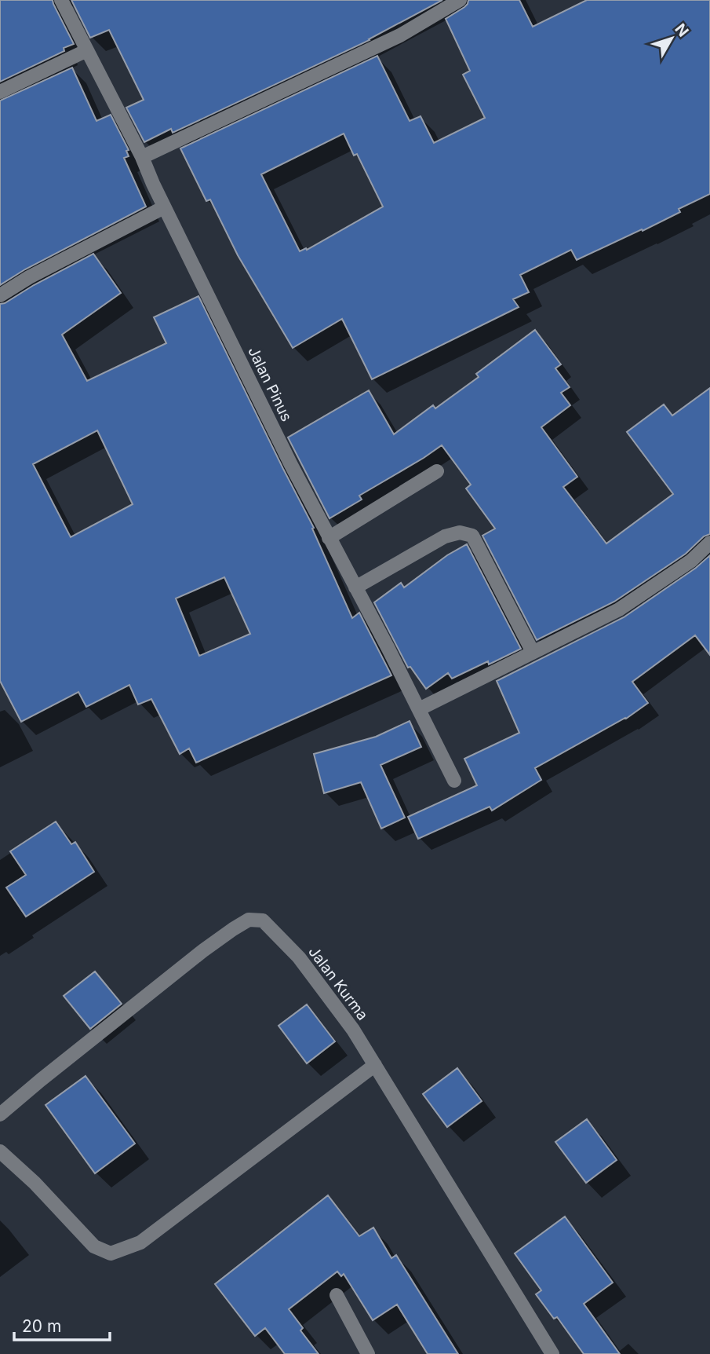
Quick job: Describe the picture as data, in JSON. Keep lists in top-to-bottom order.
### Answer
{
  "streets": {
    "street": ["Jalan Pinus", "Jalan Kurma"]
  },
  "scale_bar": "20 m",
  "north": "top right"
}
